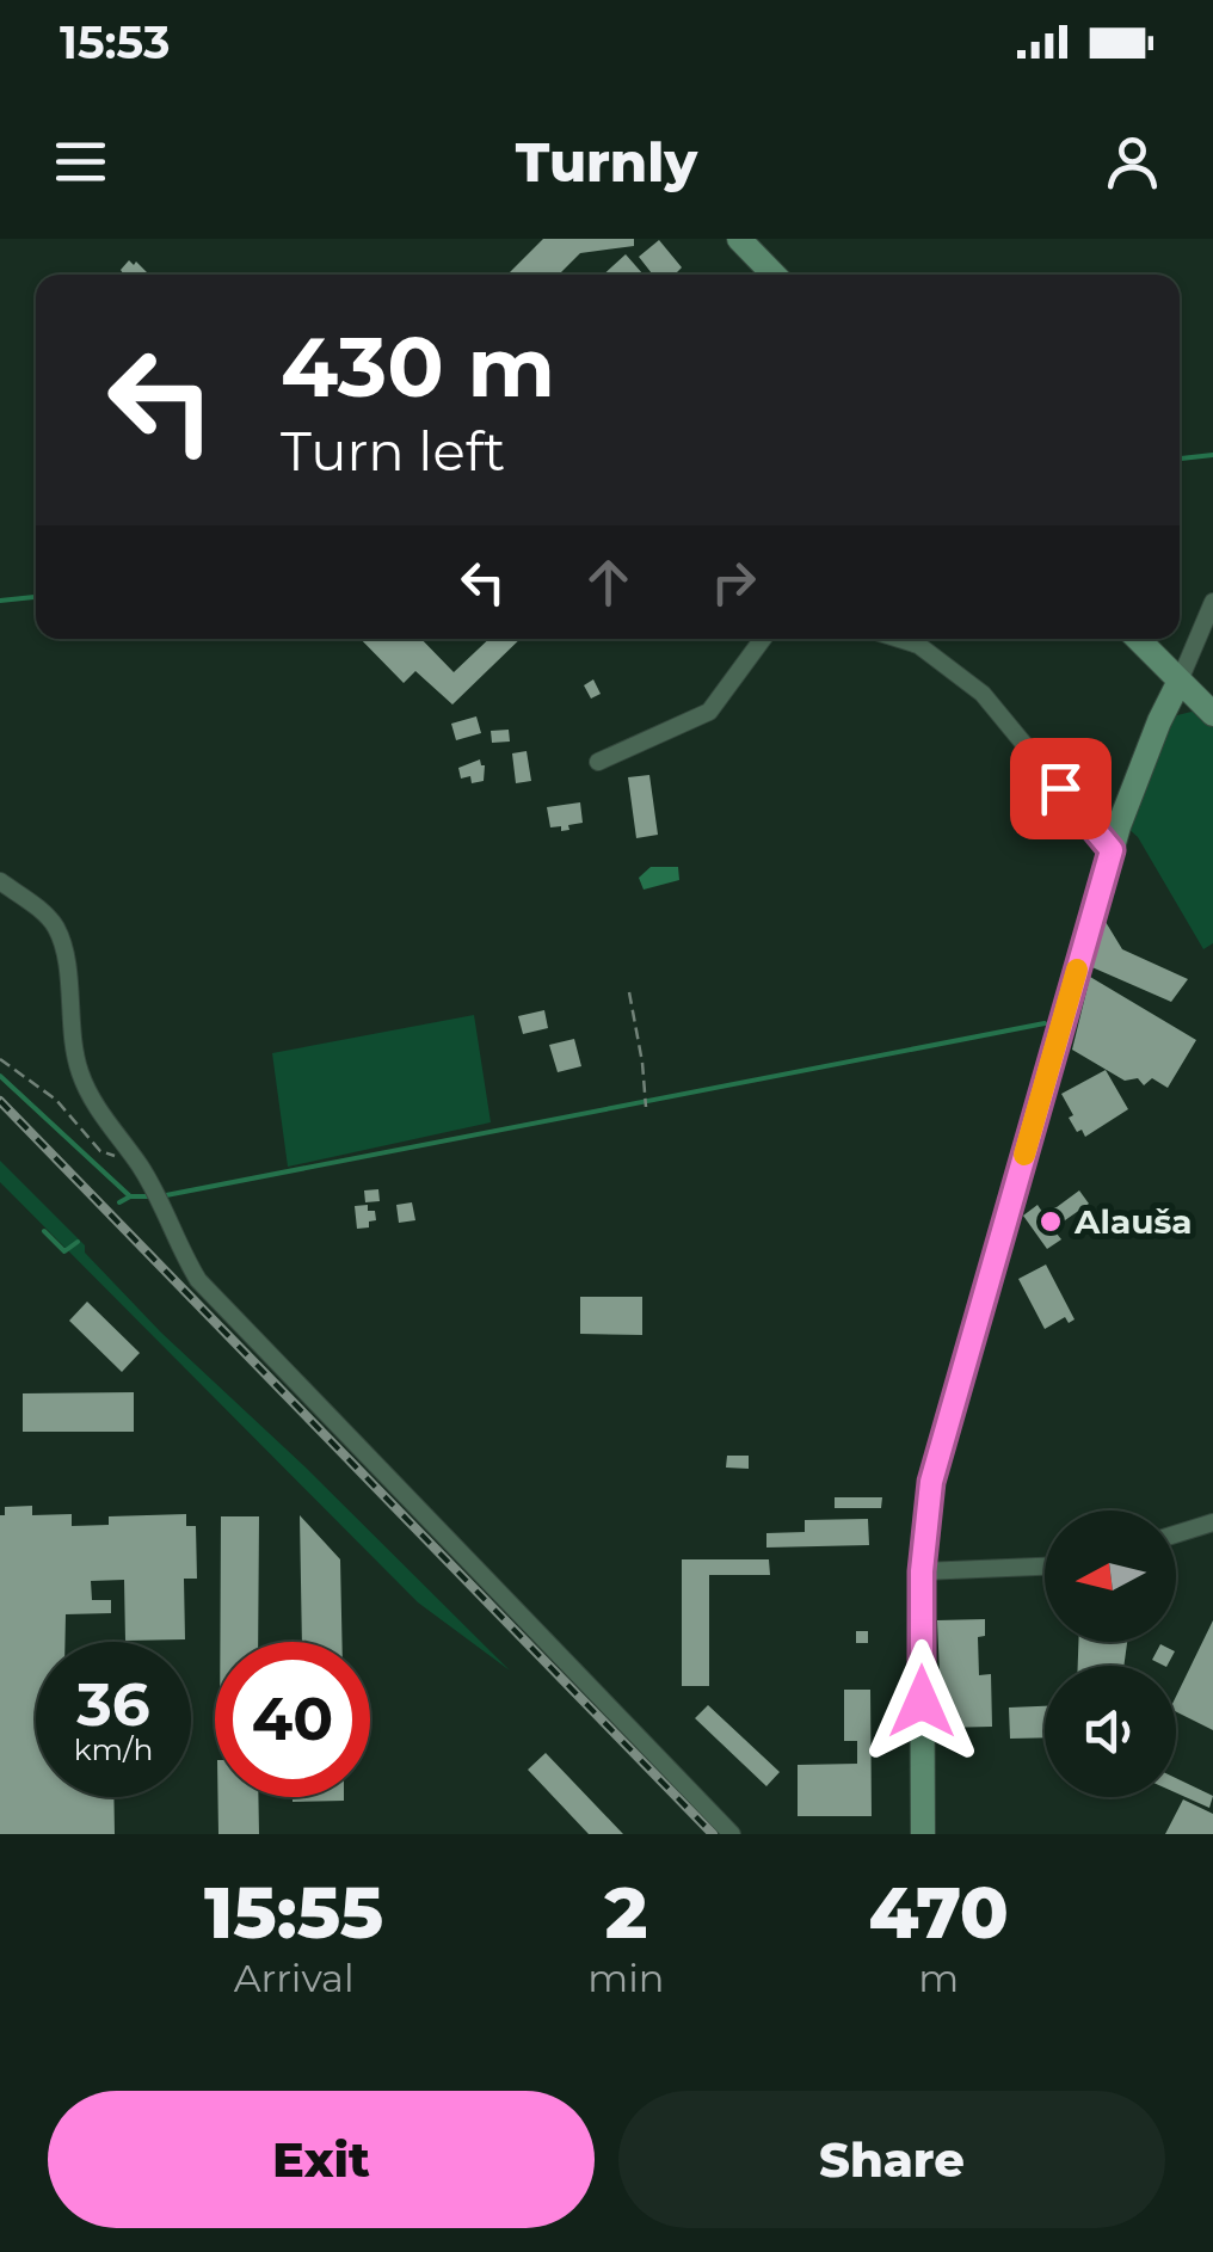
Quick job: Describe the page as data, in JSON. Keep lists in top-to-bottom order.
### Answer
{
  "places": ["Alauša"],
  "north": "left",
  "page": {
    "status": "15:53",
    "header": "Turnly",
    "turn": ["430 m", "Turn left"],
    "speed": "36 km/h",
    "limit": "40",
    "eta": [
      "15:55",
      "Arrival",
      "2",
      "min",
      "470",
      "m"
    ],
    "buttons": ["Exit", "Share"]
  }
}
